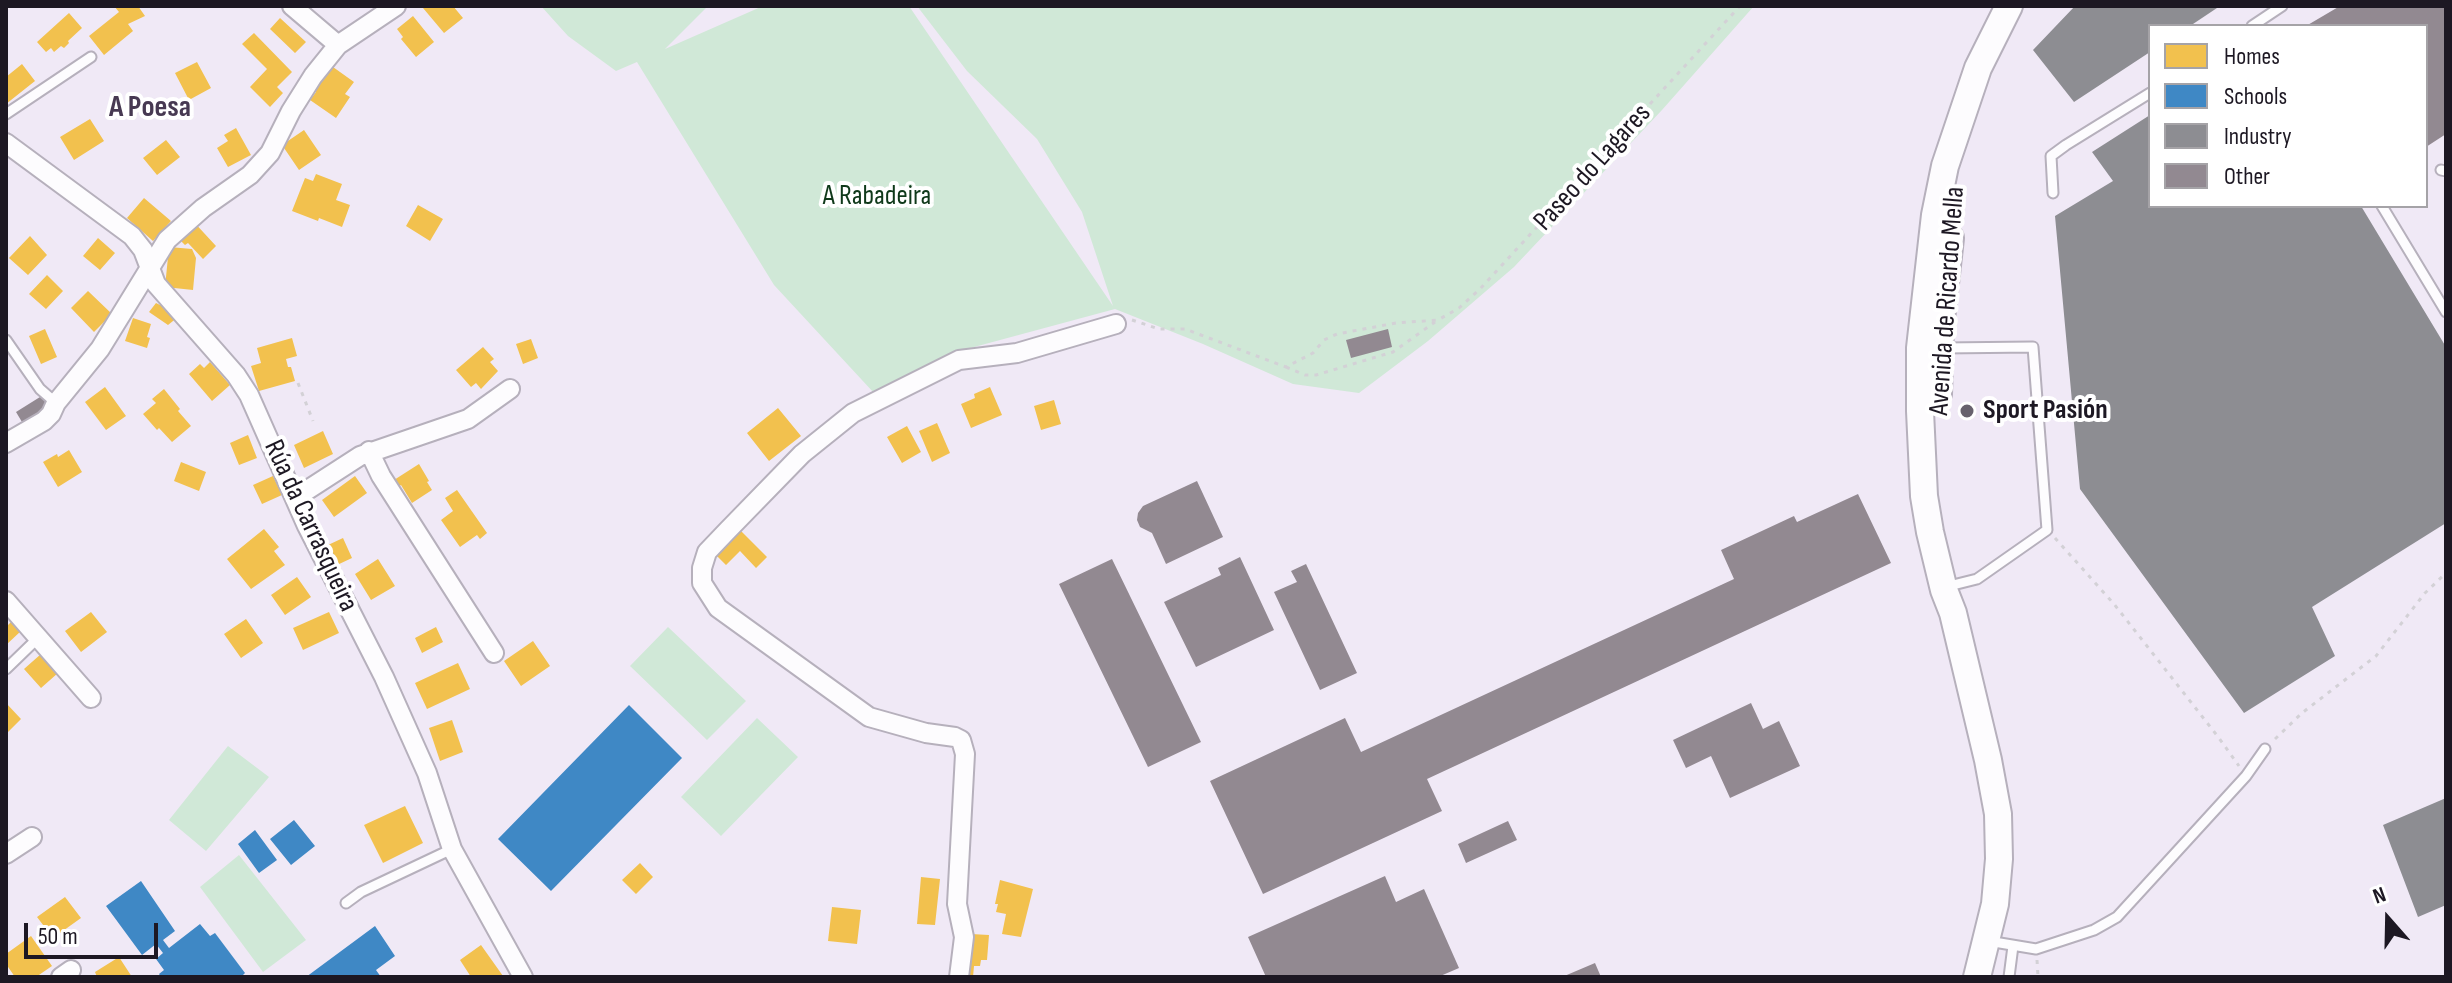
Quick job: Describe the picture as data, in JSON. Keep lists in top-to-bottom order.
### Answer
{
  "streets": {
    "main road": ["Avenida de Ricardo Mella"],
    "street": ["Rúa da Carrasqueira"],
    "path": ["Paseo do Lagares"]
  },
  "districts": ["A Poesa"],
  "parks": ["A Rabadeira"],
  "places": ["Sport Pasión"],
  "legend": [
    "Homes",
    "Schools",
    "Industry",
    "Other"
  ],
  "scale_bar": "50 m",
  "north": "top"
}
